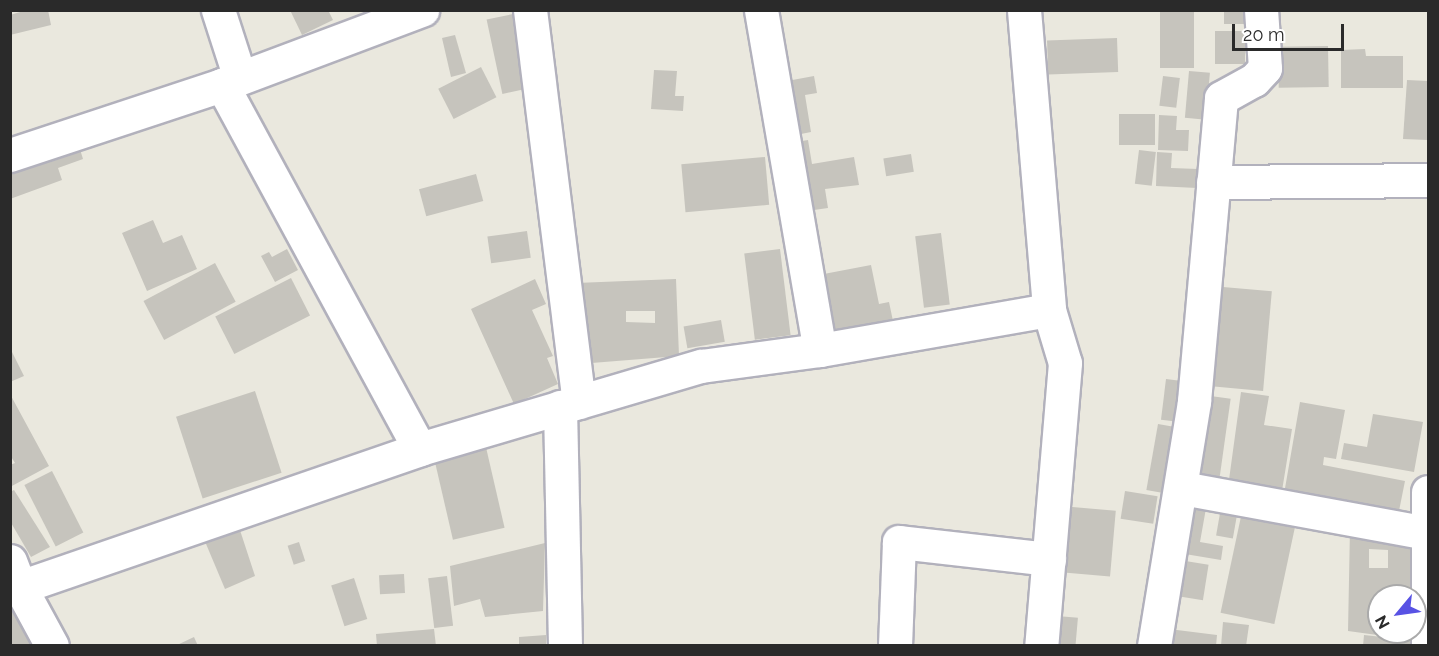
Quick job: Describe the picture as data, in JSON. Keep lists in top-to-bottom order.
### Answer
{
  "scale_bar": "20 m",
  "north": "bottom left"
}
